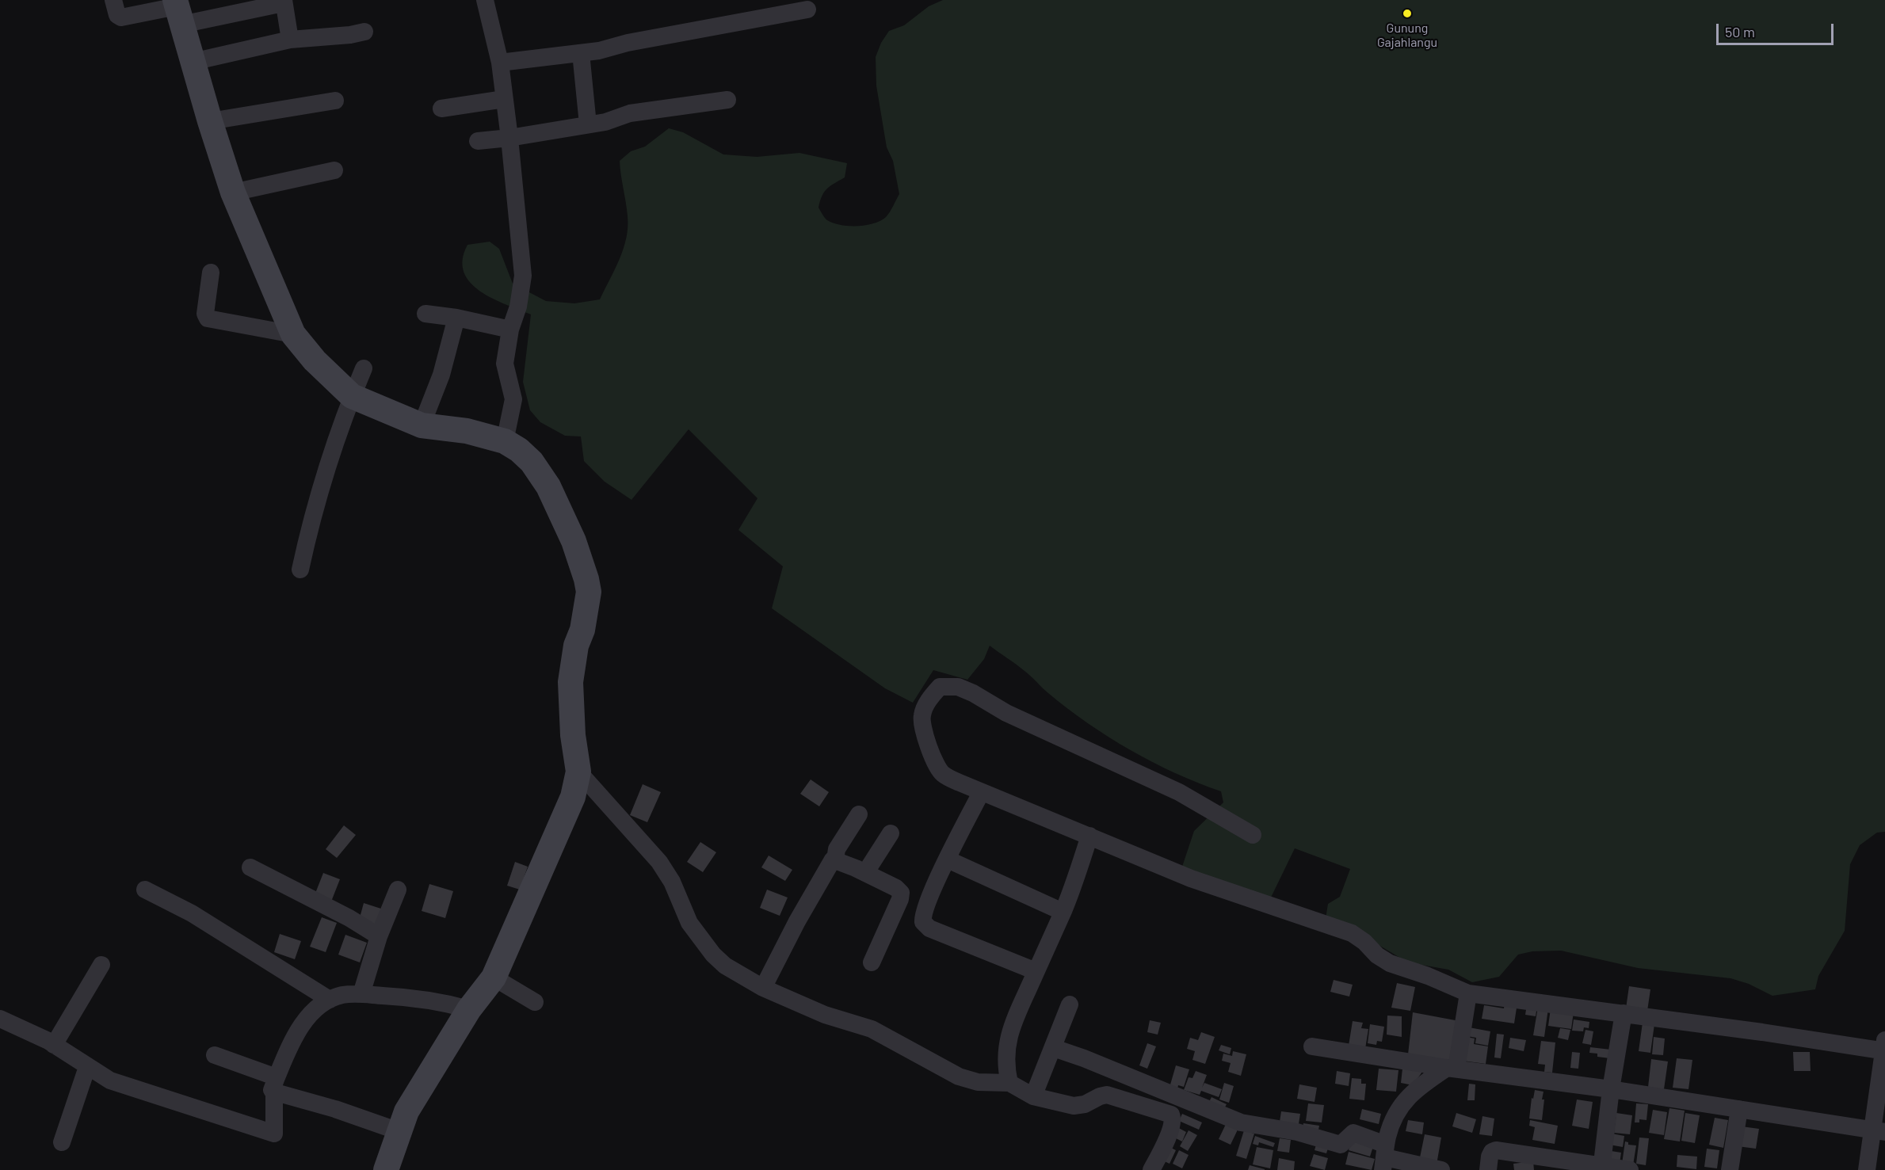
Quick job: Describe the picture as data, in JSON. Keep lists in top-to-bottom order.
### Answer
{
  "places": ["Gunung Gajahlangu"],
  "scale_bar": "50 m"
}
